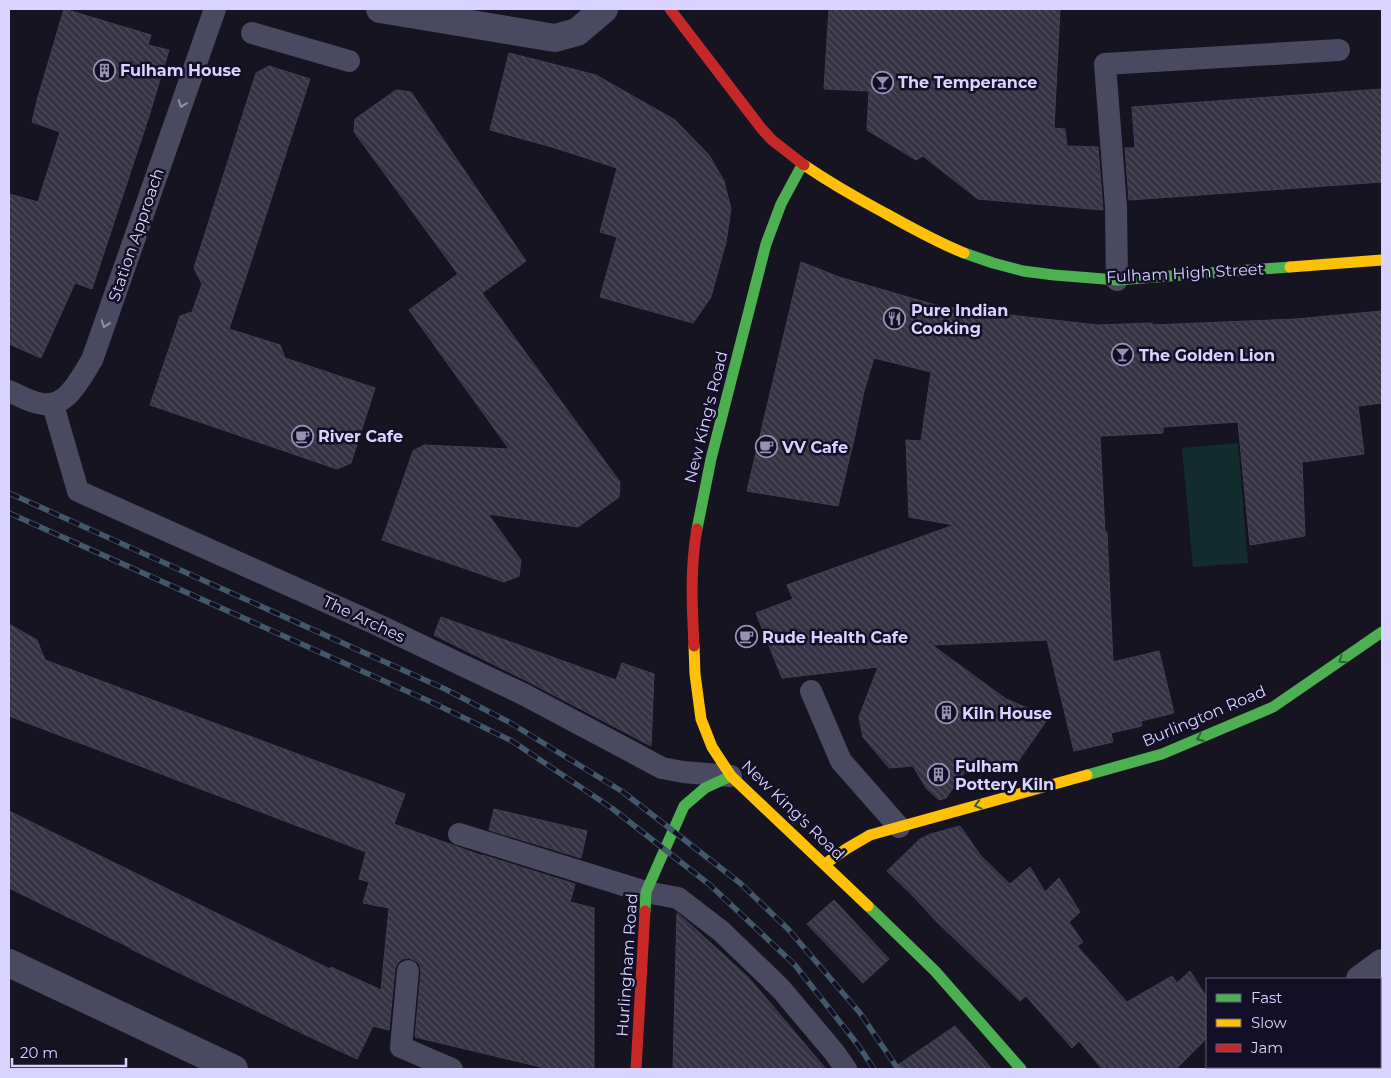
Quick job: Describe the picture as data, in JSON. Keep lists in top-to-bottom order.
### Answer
{
  "streets": {
    "main road": [
      "Fulham High Street",
      "New King's Road",
      "Burlington Road",
      "Hurlingham Road"
    ],
    "lane": ["Station Approach", "The Arches"]
  },
  "crossings": [
    ["Station Approach", "The Arches"],
    ["Fulham High Street", "New King's Road"],
    ["New King's Road", "The Arches"],
    ["New King's Road", "Burlington Road"],
    ["New King's Road", "Hurlingham Road"],
    ["The Arches", "Hurlingham Road"]
  ],
  "one_way": ["Station Approach", "Burlington Road"],
  "places": {
    "building": ["Fulham House", "Kiln House", "Fulham Pottery Kiln"],
    "bar": ["The Temperance", "The Golden Lion"],
    "restaurant": ["Pure Indian Cooking"],
    "cafe": ["River Cafe", "VV Cafe", "Rude Health Cafe"]
  },
  "legend": ["Fast", "Slow", "Jam"],
  "scale_bar": "20 m"
}
